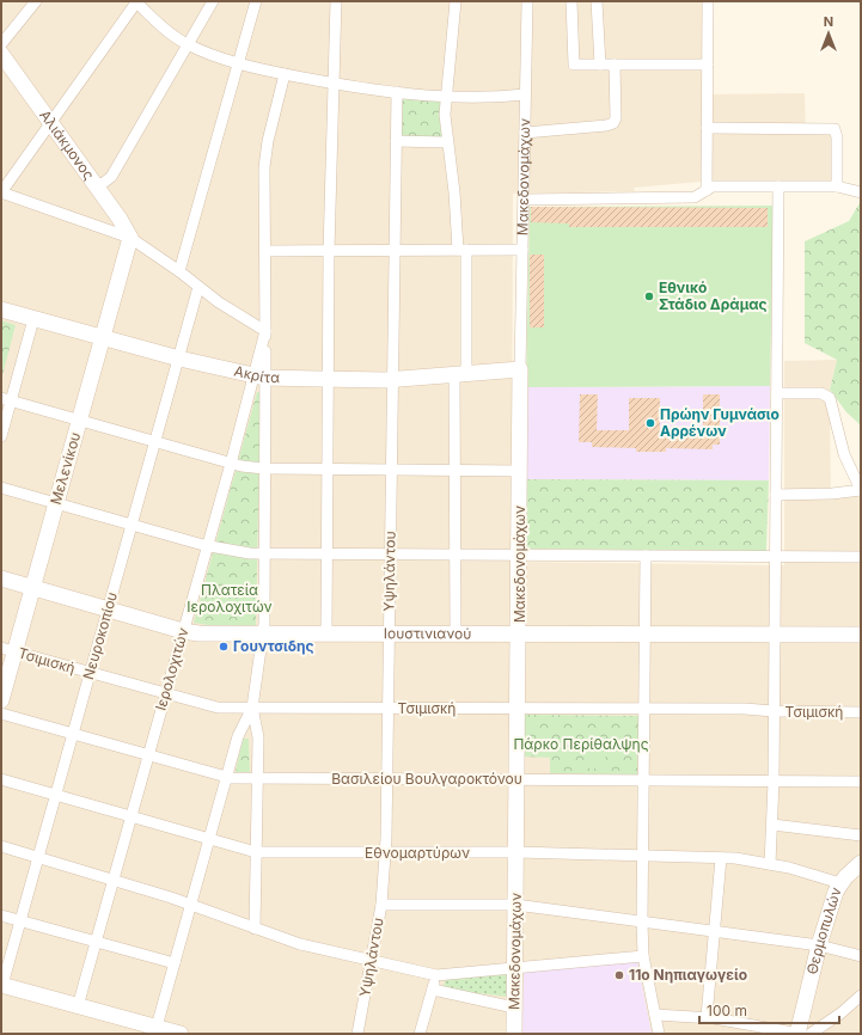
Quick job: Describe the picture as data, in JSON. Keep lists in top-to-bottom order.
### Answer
{
  "streets": {
    "street": [
      "Αλιάκμονος",
      "Μακεδονομάχων",
      "Ακρίτα",
      "Μελενίκου",
      "Υψηλάντου",
      "Ιουστινιανού",
      "Νευροκοπίου",
      "Τσιμισκή",
      "Ιερολοχιτών",
      "Βασιλείου Βουλγαροκτόνου",
      "Εθνομαρτύρων",
      "Θερμοπυλών"
    ]
  },
  "crossings": [
    ["Αλιάκμονος", "Μελενίκου"],
    ["Μακεδονομάχων", "Ακρίτα"],
    ["Μακεδονομάχων", "Ιουστινιανού"],
    ["Μακεδονομάχων", "Τσιμισκή"],
    ["Μακεδονομάχων", "Βασιλείου Βουλγαροκτόνου"],
    ["Μακεδονομάχων", "Εθνομαρτύρων"],
    ["Ακρίτα", "Μελενίκου"],
    ["Ακρίτα", "Υψηλάντου"],
    ["Ακρίτα", "Νευροκοπίου"],
    ["Ακρίτα", "Ιερολοχιτών"],
    ["Μελενίκου", "Ιουστινιανού"],
    ["Μελενίκου", "Τσιμισκή"],
    ["Υψηλάντου", "Ιουστινιανού"],
    ["Υψηλάντου", "Τσιμισκή"],
    ["Υψηλάντου", "Βασιλείου Βουλγαροκτόνου"],
    ["Υψηλάντου", "Εθνομαρτύρων"],
    ["Ιουστινιανού", "Νευροκοπίου"],
    ["Ιουστινιανού", "Ιερολοχιτών"],
    ["Νευροκοπίου", "Τσιμισκή"],
    ["Νευροκοπίου", "Βασιλείου Βουλγαροκτόνου"],
    ["Νευροκοπίου", "Εθνομαρτύρων"],
    ["Τσιμισκή", "Ιερολοχιτών"],
    ["Ιερολοχιτών", "Βασιλείου Βουλγαροκτόνου"],
    ["Ιερολοχιτών", "Εθνομαρτύρων"],
    ["Εθνομαρτύρων", "Θερμοπυλών"]
  ],
  "parks": ["Πλατεία Ιερολοχιτών", "Πάρκο Περίθαλψης"],
  "places": [
    "Εθνικό Στάδιο Δράμας",
    "Πρώην Γυμνάσιο Αρρένων",
    "Γουντσιδης",
    "11ο Νηπιαγωγείο"
  ],
  "scale_bar": "100 m",
  "north": "top"
}
